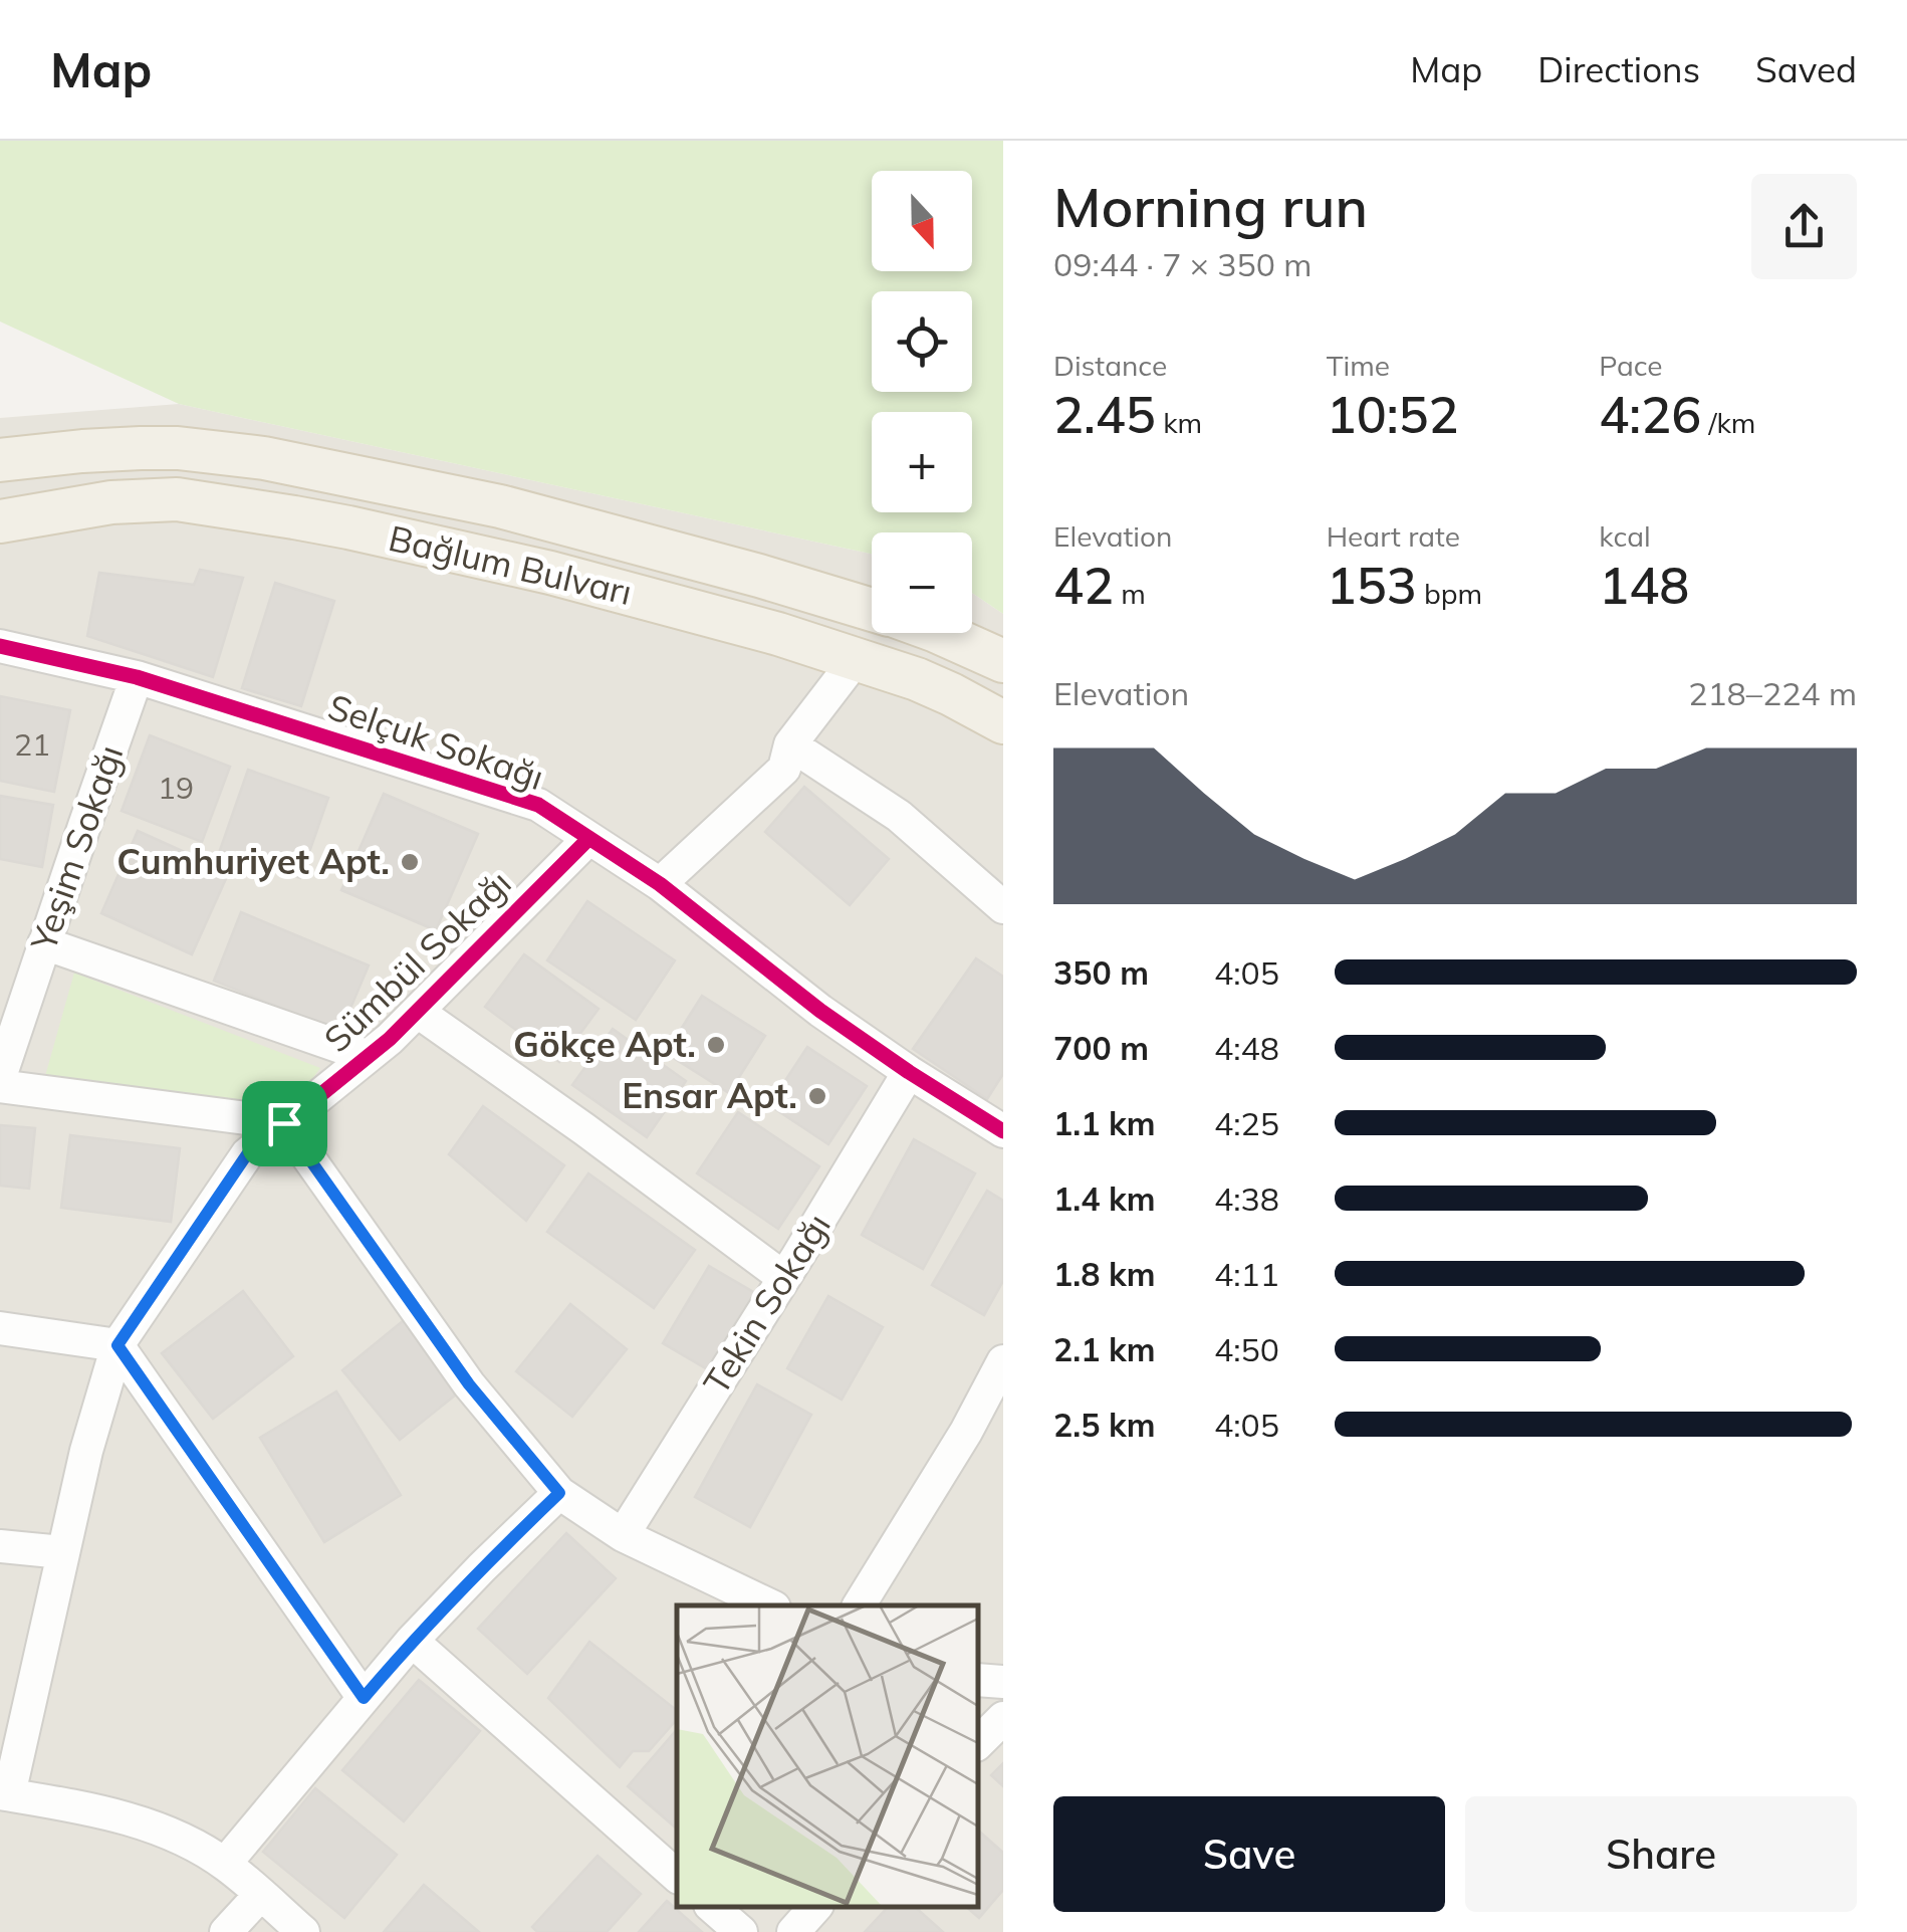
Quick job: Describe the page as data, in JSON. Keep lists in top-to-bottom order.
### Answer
{
  "streets": {
    "main road": ["Bağlum Bulvarı"],
    "street": [
      "Selçuk Sokağı",
      "Yeşim Sokağı",
      "Sümbül Sokağı",
      "Tekin Sokağı"
    ]
  },
  "crossings": [
    ["Selçuk Sokağı", "Yeşim Sokağı"],
    ["Selçuk Sokağı", "Sümbül Sokağı"],
    ["Selçuk Sokağı", "Tekin Sokağı"]
  ],
  "places": ["Cumhuriyet Apt.", "Gökçe Apt.", "Ensar Apt."],
  "house_numbers": ["21", "19"],
  "north": "bottom",
  "page": {
    "header": "Map",
    "nav": ["Map", "Directions", "Saved"],
    "heading": ["Morning run", "09:44 · 7 × 350 m"],
    "map_buttons": ["+", "−"],
    "stats": [
      ["Distance", "2.45 km"],
      ["Time", "10:52"],
      ["Pace", "4:26 /km"],
      ["Elevation", "42 m"],
      ["Heart rate", "153 bpm"],
      ["kcal", "148"]
    ],
    "chart": ["Elevation", "218–224 m"],
    "list": [
      {
        "name": "350 m",
        "note": "4:05"
      },
      {
        "name": "700 m",
        "note": "4:48"
      },
      {
        "name": "1.1 km",
        "note": "4:25"
      },
      {
        "name": "1.4 km",
        "note": "4:38"
      },
      {
        "name": "1.8 km",
        "note": "4:11"
      },
      {
        "name": "2.1 km",
        "note": "4:50"
      },
      {
        "name": "2.5 km",
        "note": "4:05"
      }
    ],
    "buttons": ["Save", "Share"]
  }
}
